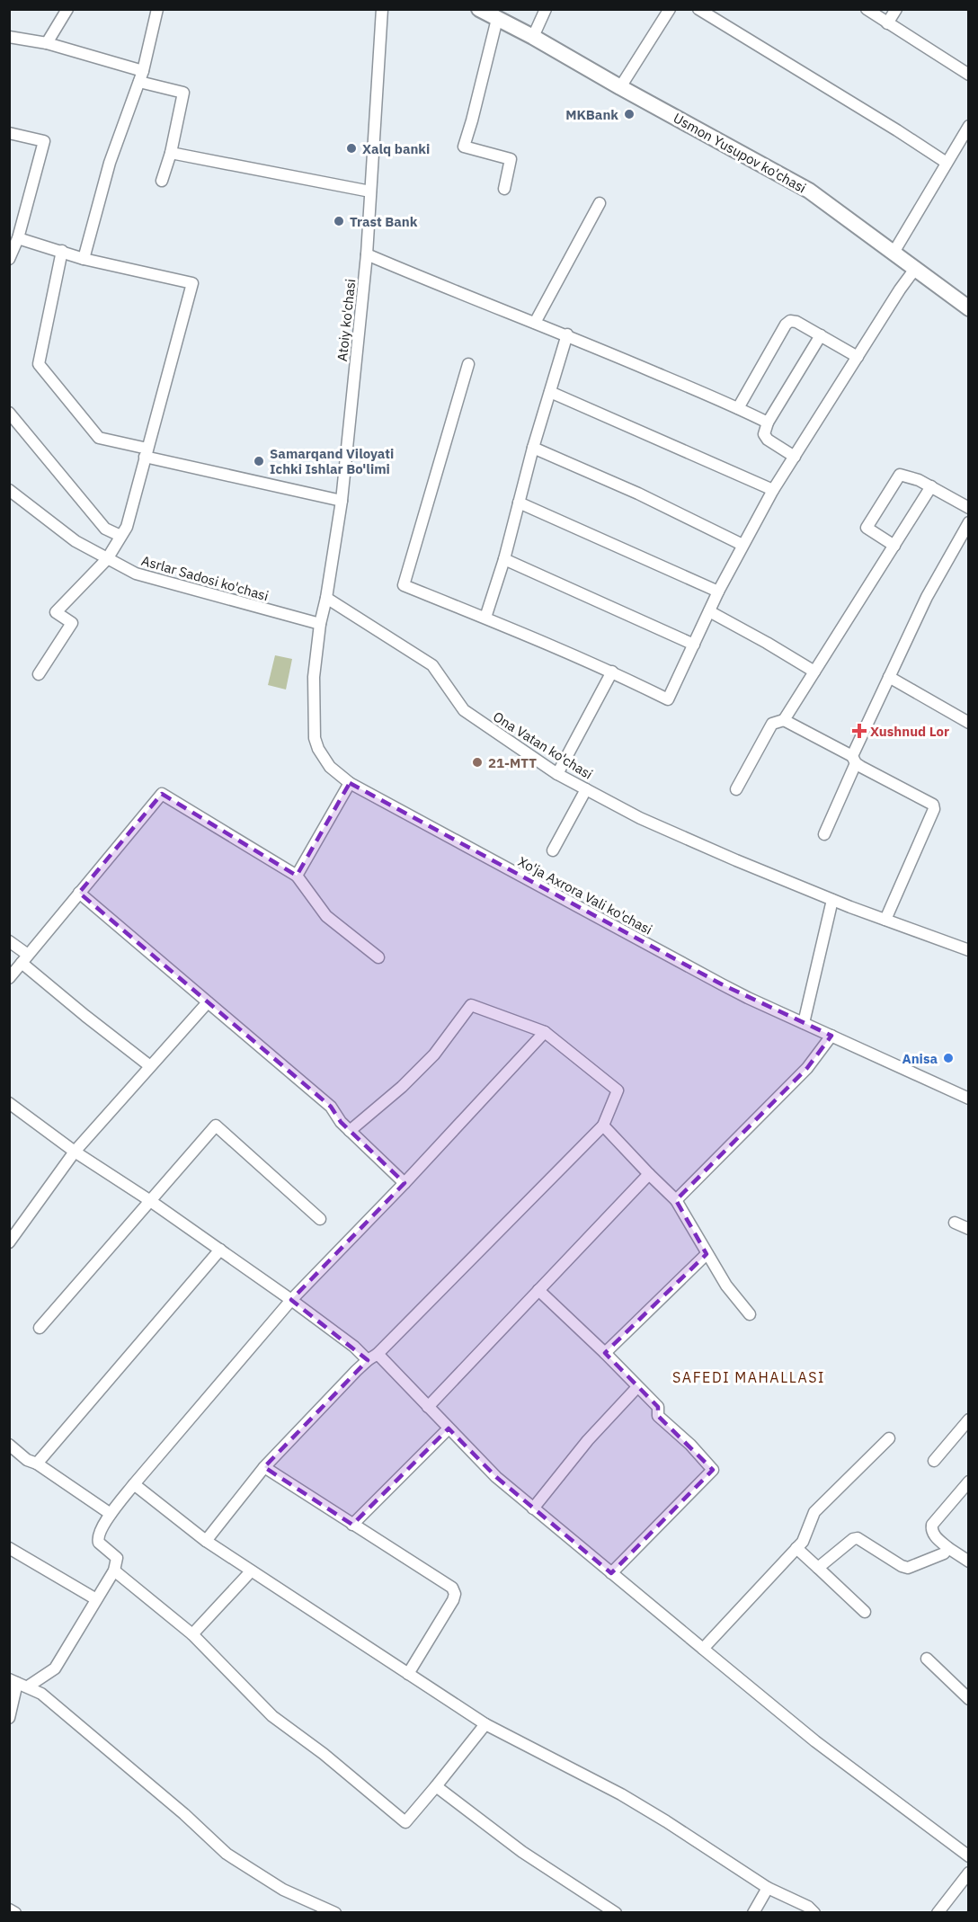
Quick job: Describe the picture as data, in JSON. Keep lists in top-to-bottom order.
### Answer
{
  "streets": {
    "main road": ["Usmon Yusupov ko'chasi"],
    "street": [
      "Atoiy ko'chasi",
      "Asrlar Sadosi ko'chasi",
      "Ona Vatan ko'chasi",
      "Xo'ja Axrora Vali ko'chasi"
    ]
  },
  "crossings": [
    ["Atoiy ko'chasi", "Asrlar Sadosi ko'chasi"],
    ["Atoiy ko'chasi", "Ona Vatan ko'chasi"],
    ["Atoiy ko'chasi", "Xo'ja Axrora Vali ko'chasi"],
    ["Asrlar Sadosi ko'chasi", "Xo'ja Axrora Vali ko'chasi"]
  ],
  "districts": ["SAFEDI MAHALLASI"],
  "places": {
    "other": [
      "MKBank",
      "Xalq banki",
      "Trast Bank",
      "Samarqand Viloyati Ichki Ishlar Bo'limi",
      "21-MTT",
      "Anisa"
    ],
    "health": ["Xushnud Lor"]
  }
}
